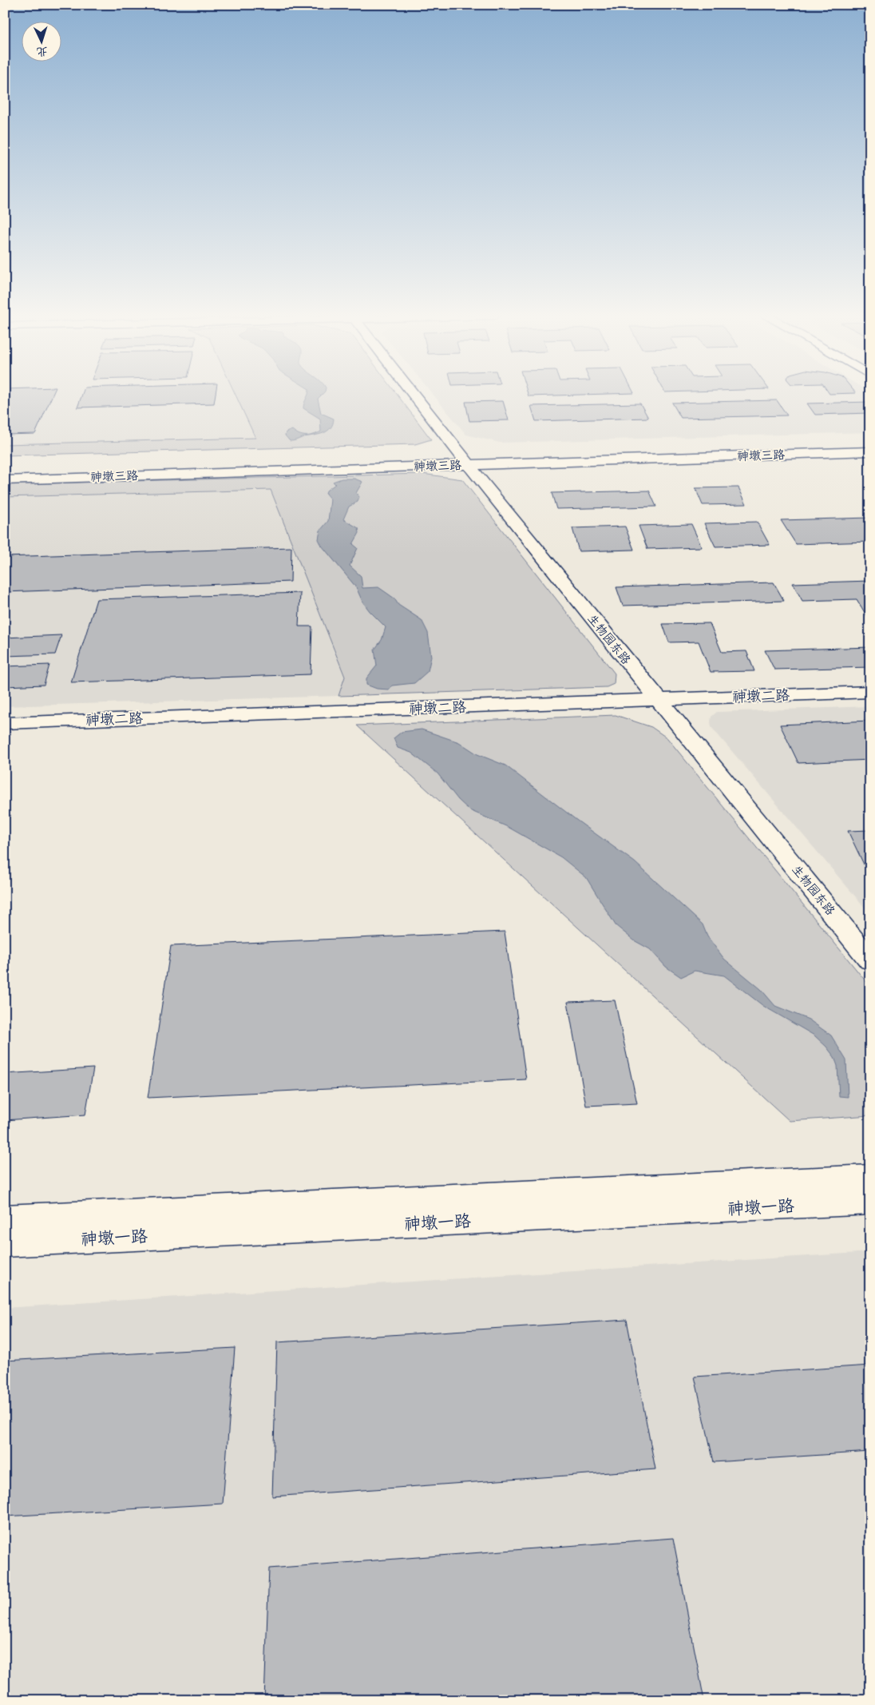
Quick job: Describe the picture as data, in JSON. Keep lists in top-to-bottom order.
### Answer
{
  "streets": {
    "street": [
      "神墩三路",
      "生物园东路",
      "神墩二路",
      "神墩一路"
    ]
  },
  "crossings": [
    ["神墩三路", "生物园东路"],
    ["生物园东路", "神墩二路"]
  ],
  "north": "bottom"
}
